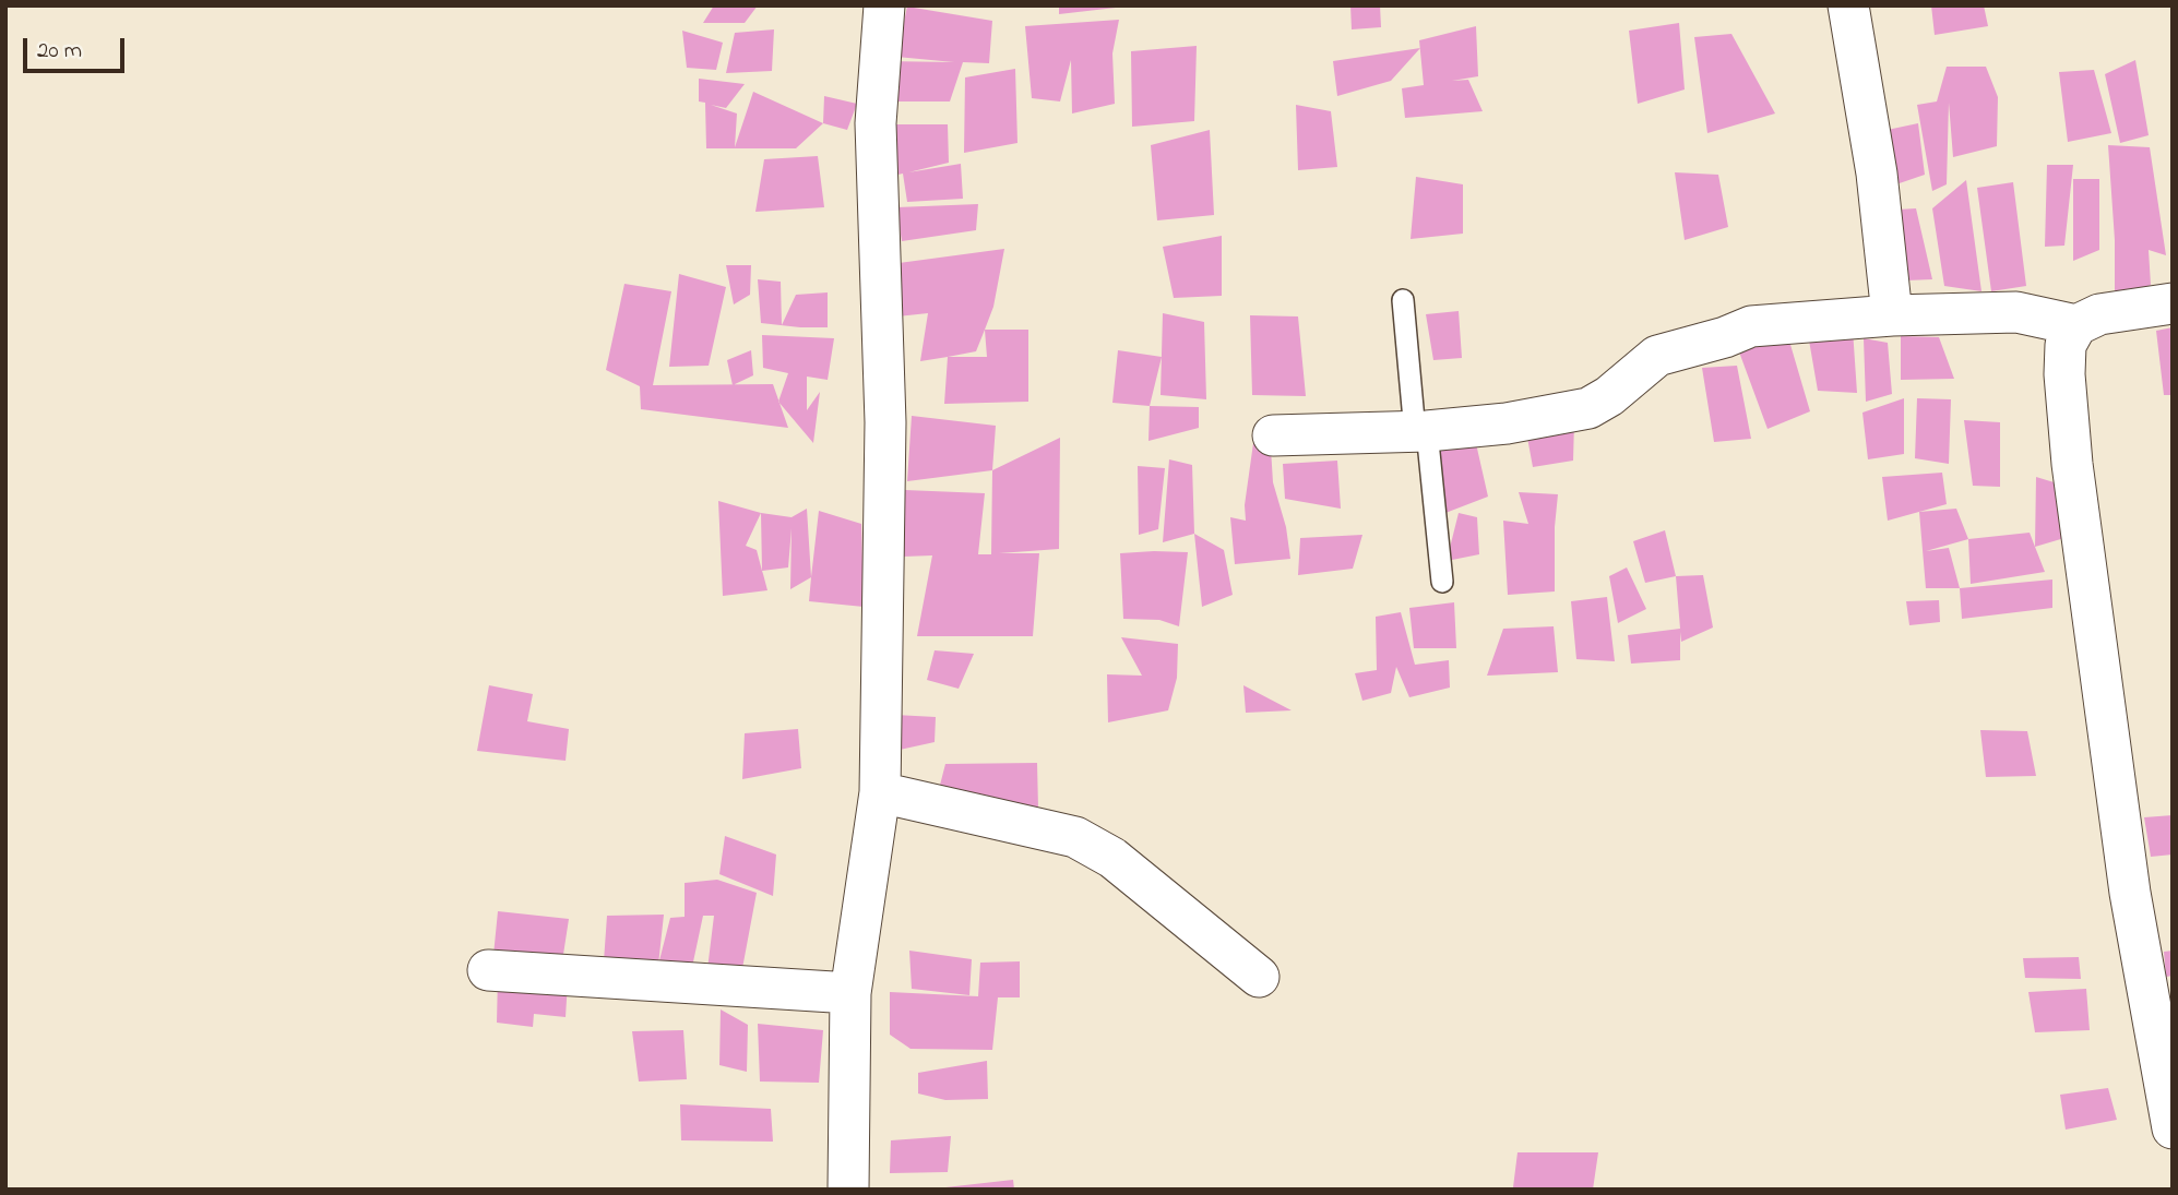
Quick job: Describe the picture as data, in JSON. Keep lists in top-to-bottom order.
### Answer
{
  "scale_bar": "20 m"
}
